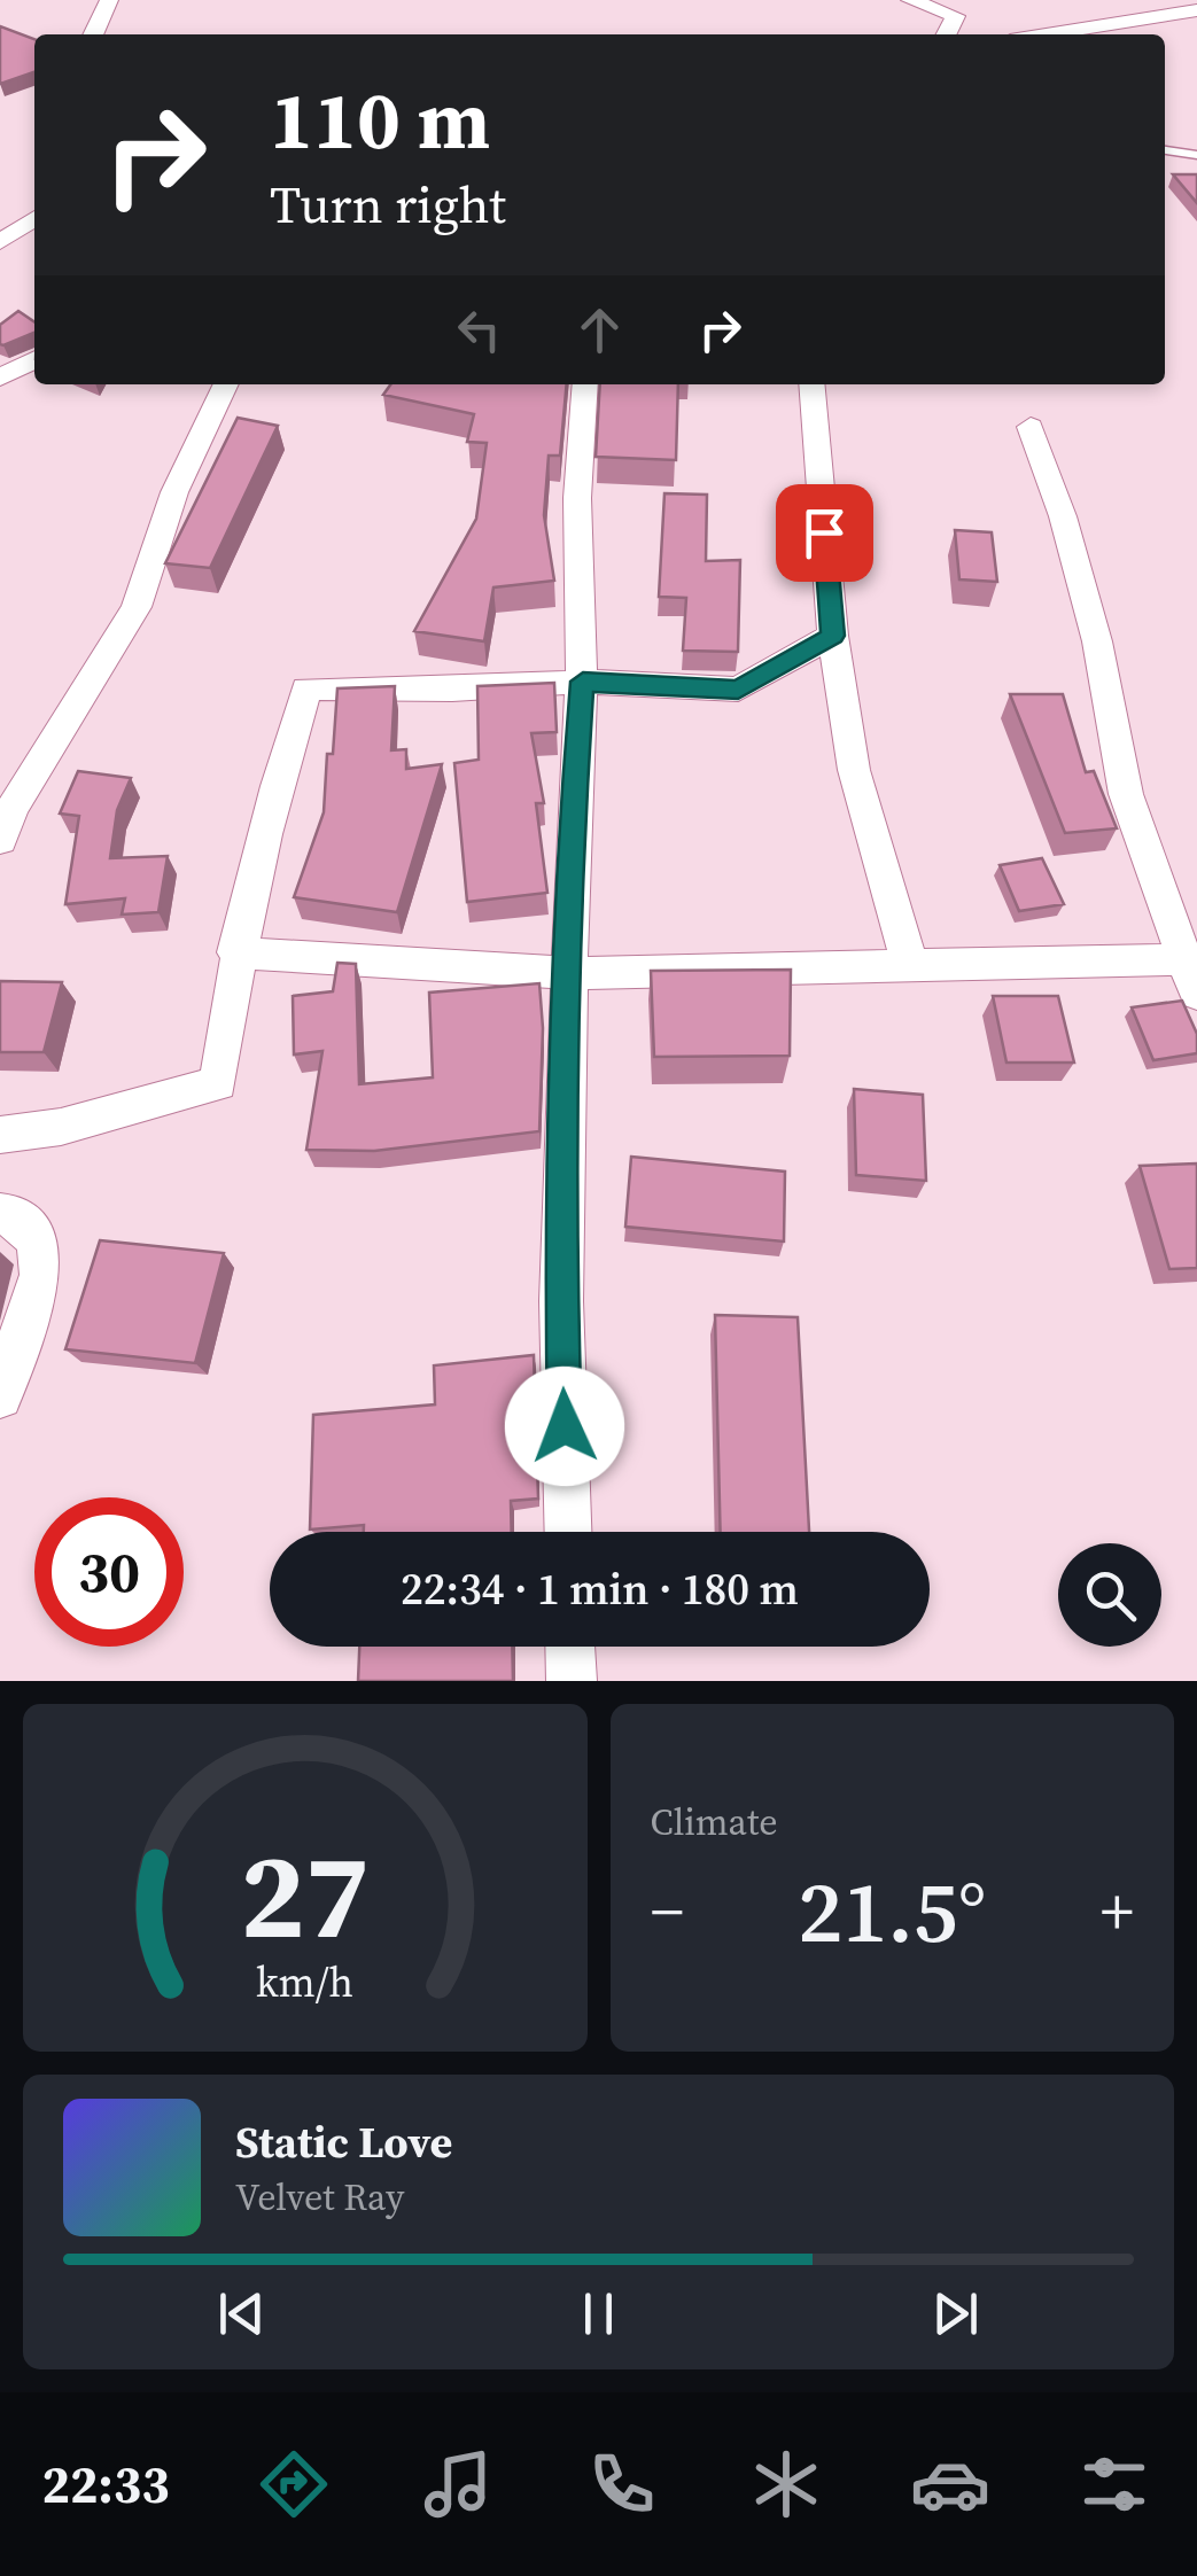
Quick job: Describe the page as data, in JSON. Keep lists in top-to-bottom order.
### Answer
{
  "page": {
    "turn": ["110 m", "Turn right"],
    "limit": "30",
    "trip": "22:34 · 1 min · 180 m",
    "tile": "Climate",
    "heat": ["−", "21.5°", "+"],
    "song": ["Static Love", "Velvet Ray"],
    "tabs": "22:33",
    "gauge": ["27", "km/h"]
  }
}
